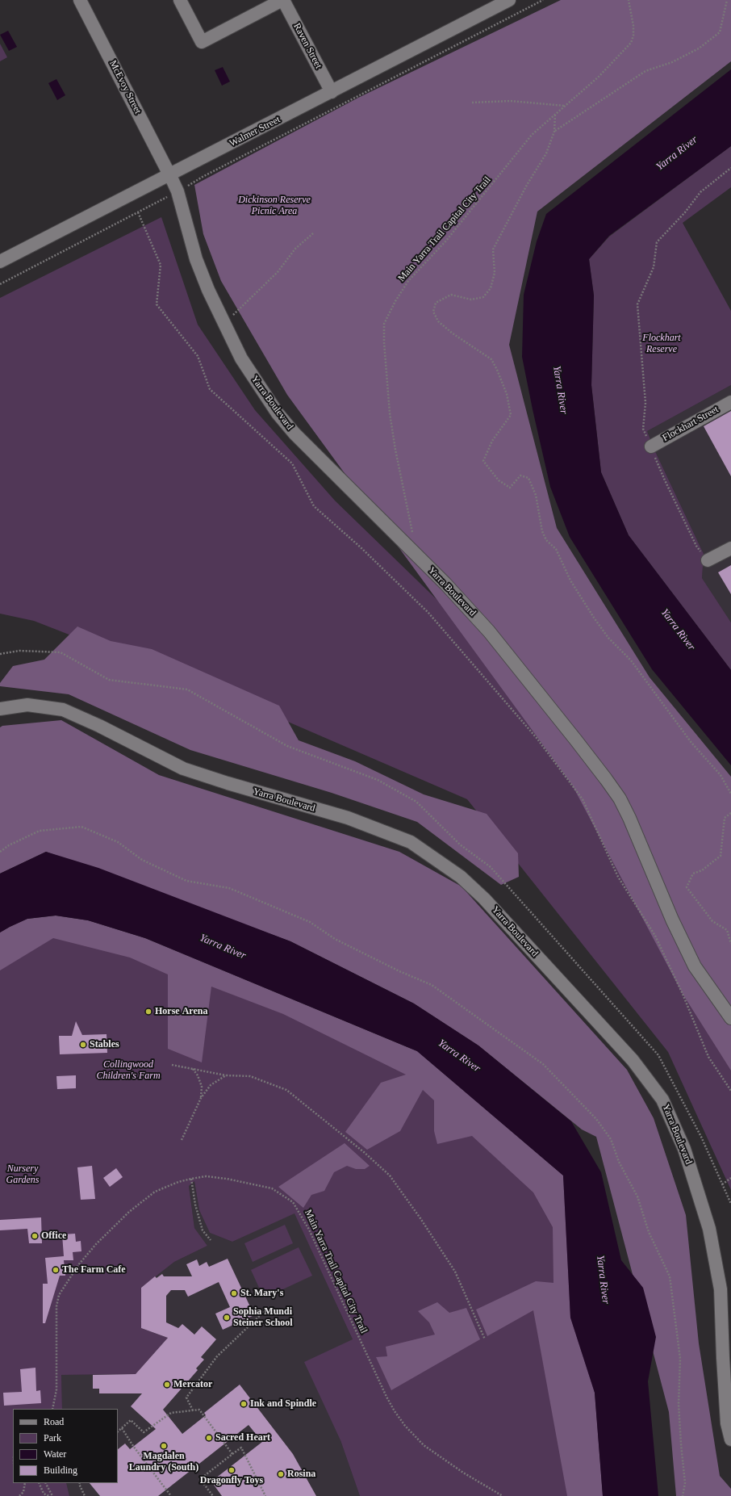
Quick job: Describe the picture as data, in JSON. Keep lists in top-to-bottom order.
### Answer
{
  "streets": {
    "street": [
      "Raven Street",
      "McEvoy Street",
      "Walmer Street",
      "Yarra Boulevard",
      "Flockhart Street"
    ],
    "path": ["Main Yarra Trail Capital City Trail"]
  },
  "crossings": [
    ["Raven Street", "Walmer Street"],
    ["McEvoy Street", "Walmer Street"],
    ["McEvoy Street", "Yarra Boulevard"],
    ["Walmer Street", "Yarra Boulevard"]
  ],
  "water": ["Yarra River"],
  "parks": [
    "Dickinson Reserve Picnic Area",
    "Flockhart Reserve",
    "Collingwood Children's Farm",
    "Nursery Gardens"
  ],
  "places": [
    "Horse Arena",
    "Stables",
    "Office",
    "The Farm Cafe",
    "St. Mary's",
    "Sophia Mundi Steiner School",
    "Mercator",
    "Ink and Spindle",
    "Sacred Heart",
    "Magdalen Laundry (South)",
    "Dragonfly Toys",
    "Rosina"
  ],
  "legend": [
    "Road",
    "Park",
    "Water",
    "Building"
  ]
}
